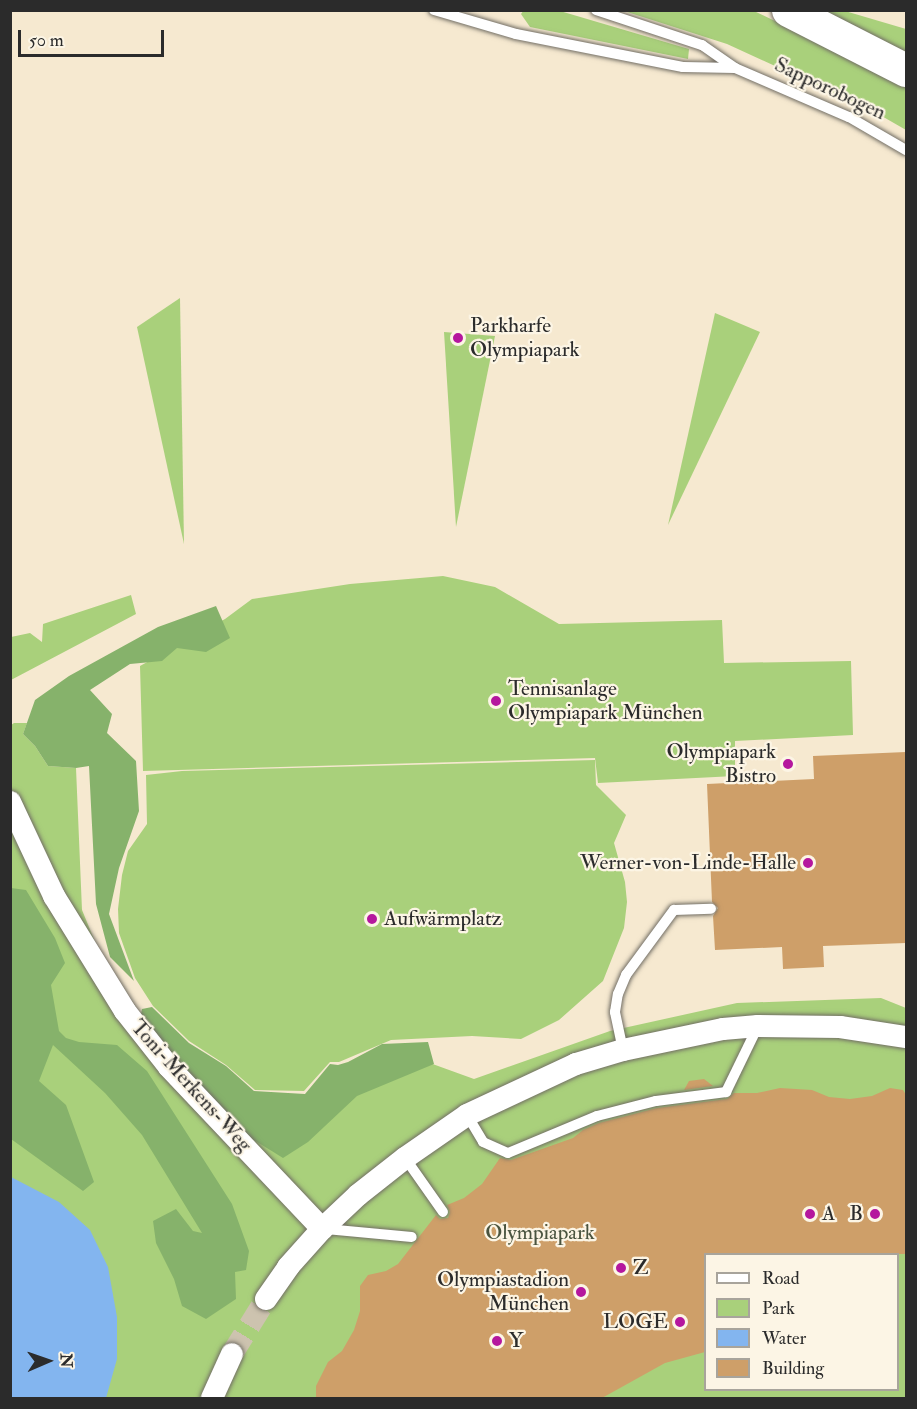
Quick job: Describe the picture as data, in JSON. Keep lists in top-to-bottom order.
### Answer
{
  "streets": {
    "street": ["Toni-Merkens-Weg"],
    "lane": ["Sapporobogen"]
  },
  "parks": ["Olympiapark"],
  "places": [
    "Parkharfe Olympiapark",
    "Tennisanlage Olympiapark München",
    "Olympiapark Bistro",
    "Werner-von-Linde-Halle",
    "Aufwärmplatz",
    "A",
    "B",
    "Z",
    "Olympiastadion München",
    "LOGE",
    "Y"
  ],
  "legend": [
    "Road",
    "Park",
    "Water",
    "Building"
  ],
  "scale_bar": "50 m",
  "north": "right"
}
